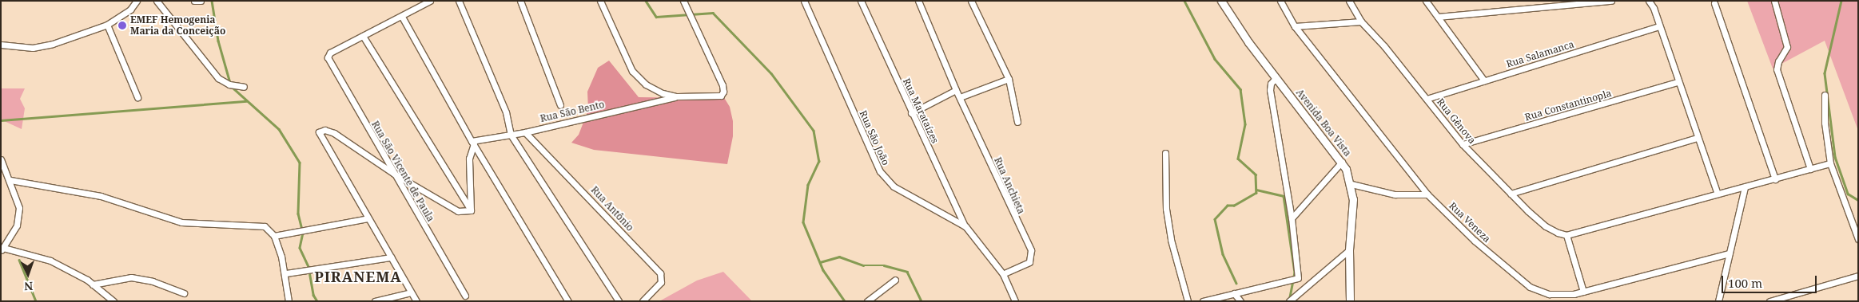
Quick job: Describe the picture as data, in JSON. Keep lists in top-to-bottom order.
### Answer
{
  "streets": {
    "street": [
      "Rua Salamanca",
      "Rua Constantinopla",
      "Rua Marataízes",
      "Rua São Bento",
      "Rua Gênova",
      "Avenida Boa Vista",
      "Rua São João",
      "Rua São Vicente de Paula",
      "Rua Anchieta",
      "Rua Antônio",
      "Rua Veneza"
    ]
  },
  "crossings": [
    ["Rua Salamanca", "Rua Gênova"],
    ["Rua Constantinopla", "Rua Gênova"],
    ["Rua Marataízes", "Rua São João"],
    ["Rua São Bento", "Rua Antônio"],
    ["Rua São João", "Rua Anchieta"]
  ],
  "districts": ["PIRANEMA"],
  "places": ["EMEF Hemogenia Maria da Conceição"],
  "scale_bar": "100 m",
  "north": "bottom"
}
